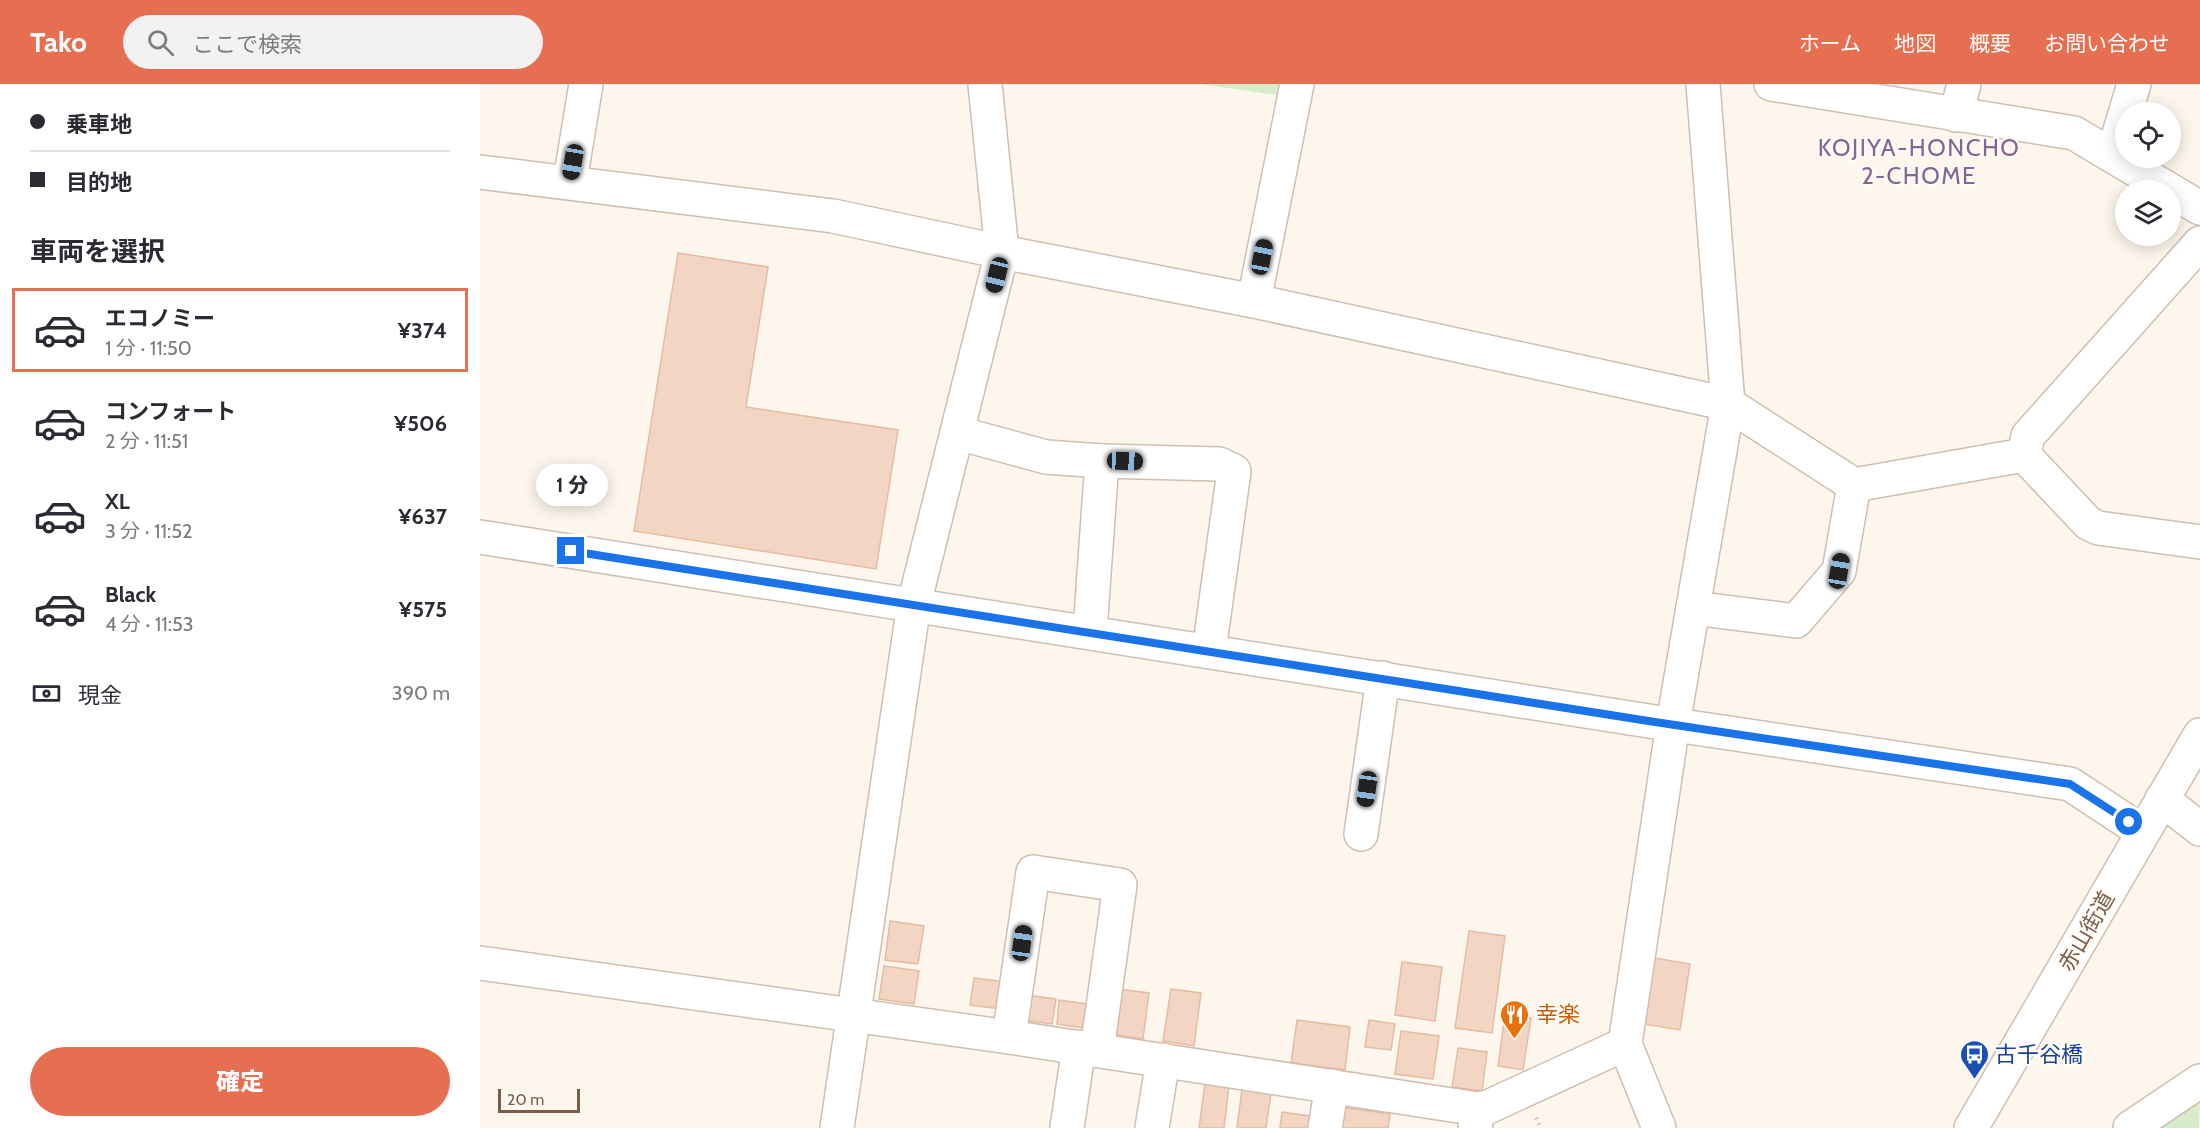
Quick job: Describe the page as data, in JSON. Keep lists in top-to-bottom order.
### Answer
{
  "streets": {
    "street": ["赤山街道"]
  },
  "districts": ["KOJIYA-HONCHO 2-CHOME"],
  "places": {
    "restaurant": ["幸楽"],
    "bus stop": ["古千谷橋"]
  },
  "scale_bar": "20 m",
  "page": {
    "header": "Tako",
    "search": "ここで検索",
    "nav": [
      "ホーム",
      "地図",
      "概要",
      "お問い合わせ"
    ],
    "banner": ["乗車地", "目的地"],
    "heading": "車両を選択",
    "list": [
      {
        "name": "エコノミー",
        "note": "1 分 · 11:50",
        "value": "¥374"
      },
      {
        "name": "コンフォート",
        "note": "2 分 · 11:51",
        "value": "¥506"
      },
      {
        "name": "XL",
        "note": "3 分 · 11:52",
        "value": "¥637"
      },
      {
        "name": "Black",
        "note": "4 分 · 11:53",
        "value": "¥575"
      }
    ],
    "bubble": "1 分",
    "pay": ["現金", "390 m"],
    "buttons": "確定",
    "scale": "20 m"
  }
}
